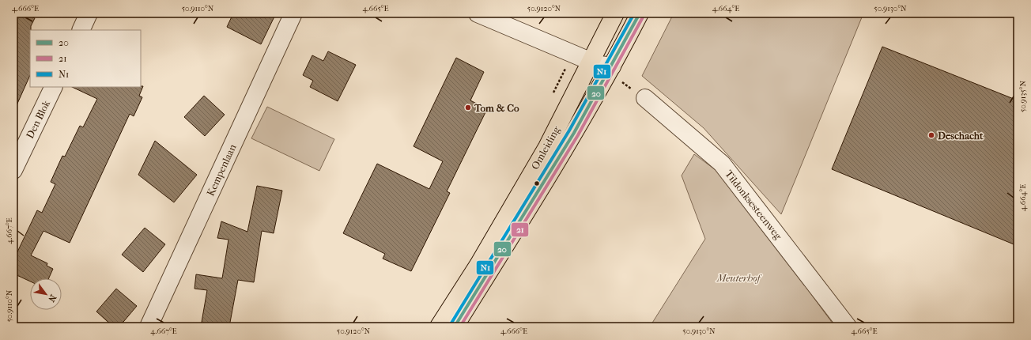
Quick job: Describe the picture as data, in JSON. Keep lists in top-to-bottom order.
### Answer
{
  "streets": {
    "main road": ["Omleiding"],
    "street": ["Den Blok", "Kempenlaan", "Tildonksesteenweg"]
  },
  "parks": ["Meuterhof"],
  "places": ["Tom & Co", "Deschacht"],
  "lines": ["transit line 20", "transit line N1", "transit line 21"],
  "legend": ["20", "21", "N1"],
  "north": "bottom right",
  "coordinates": [
    "4.666°E",
    "50.9110°N",
    "4.665°E",
    "50.9120°N",
    "4.664°E",
    "50.9130°N",
    "50.9135°N",
    "4.667°E"
  ]
}
